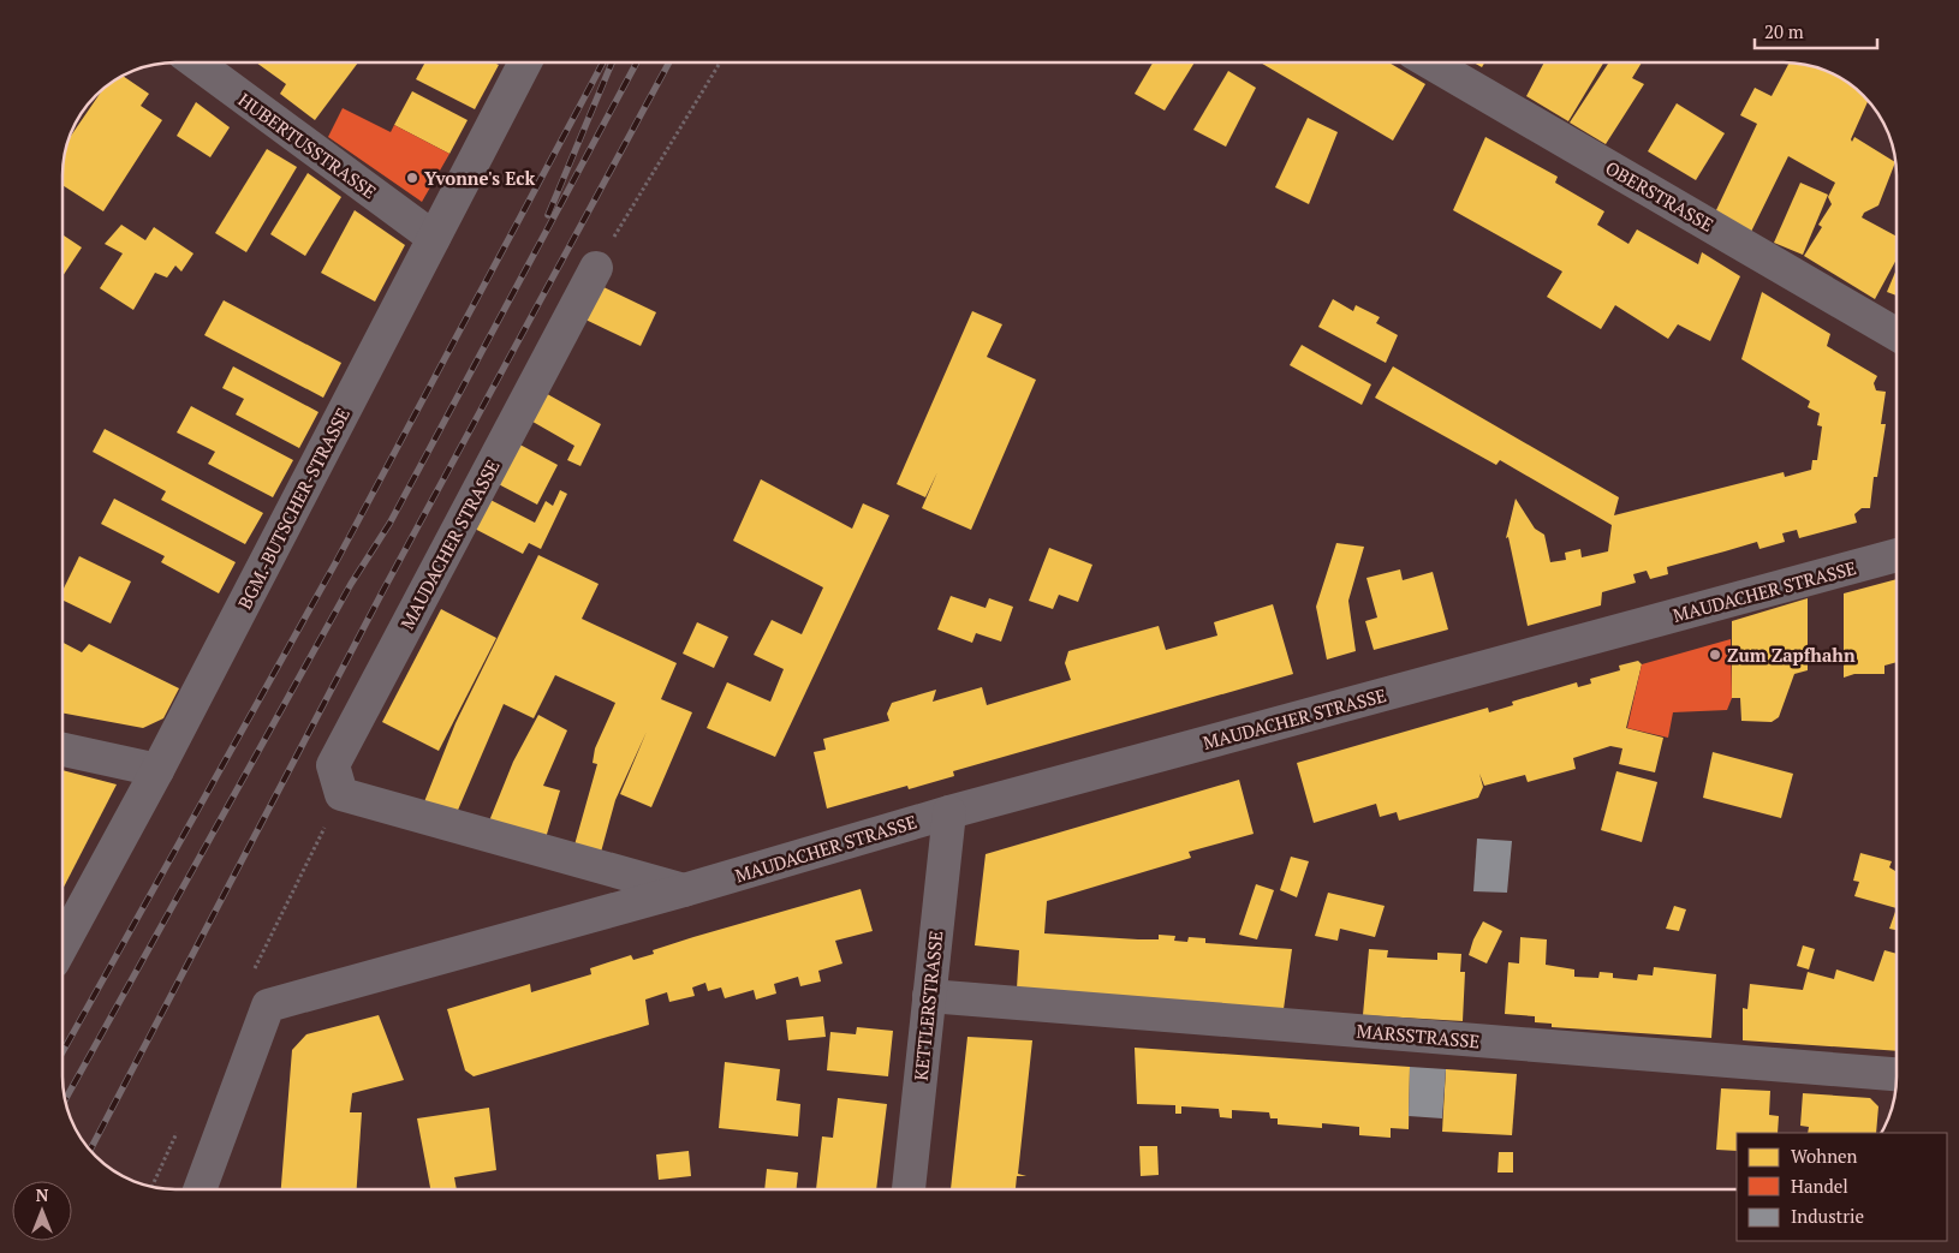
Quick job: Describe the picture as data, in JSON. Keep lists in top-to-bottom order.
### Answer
{
  "streets": {
    "street": [
      "HUBERTUSSTRASSE",
      "OBERSTRASSE",
      "BGM.-BUTSCHER-STRASSE",
      "MAUDACHER STRASSE",
      "KETTLERSTRASSE",
      "MARSSTRASSE"
    ]
  },
  "crossings": [
    ["HUBERTUSSTRASSE", "BGM.-BUTSCHER-STRASSE"],
    ["MAUDACHER STRASSE", "KETTLERSTRASSE"],
    ["KETTLERSTRASSE", "MARSSTRASSE"]
  ],
  "places": ["Yvonne's Eck", "Zum Zapfhahn"],
  "legend": ["Wohnen", "Handel", "Industrie"],
  "scale_bar": "20 m",
  "north": "top"
}
